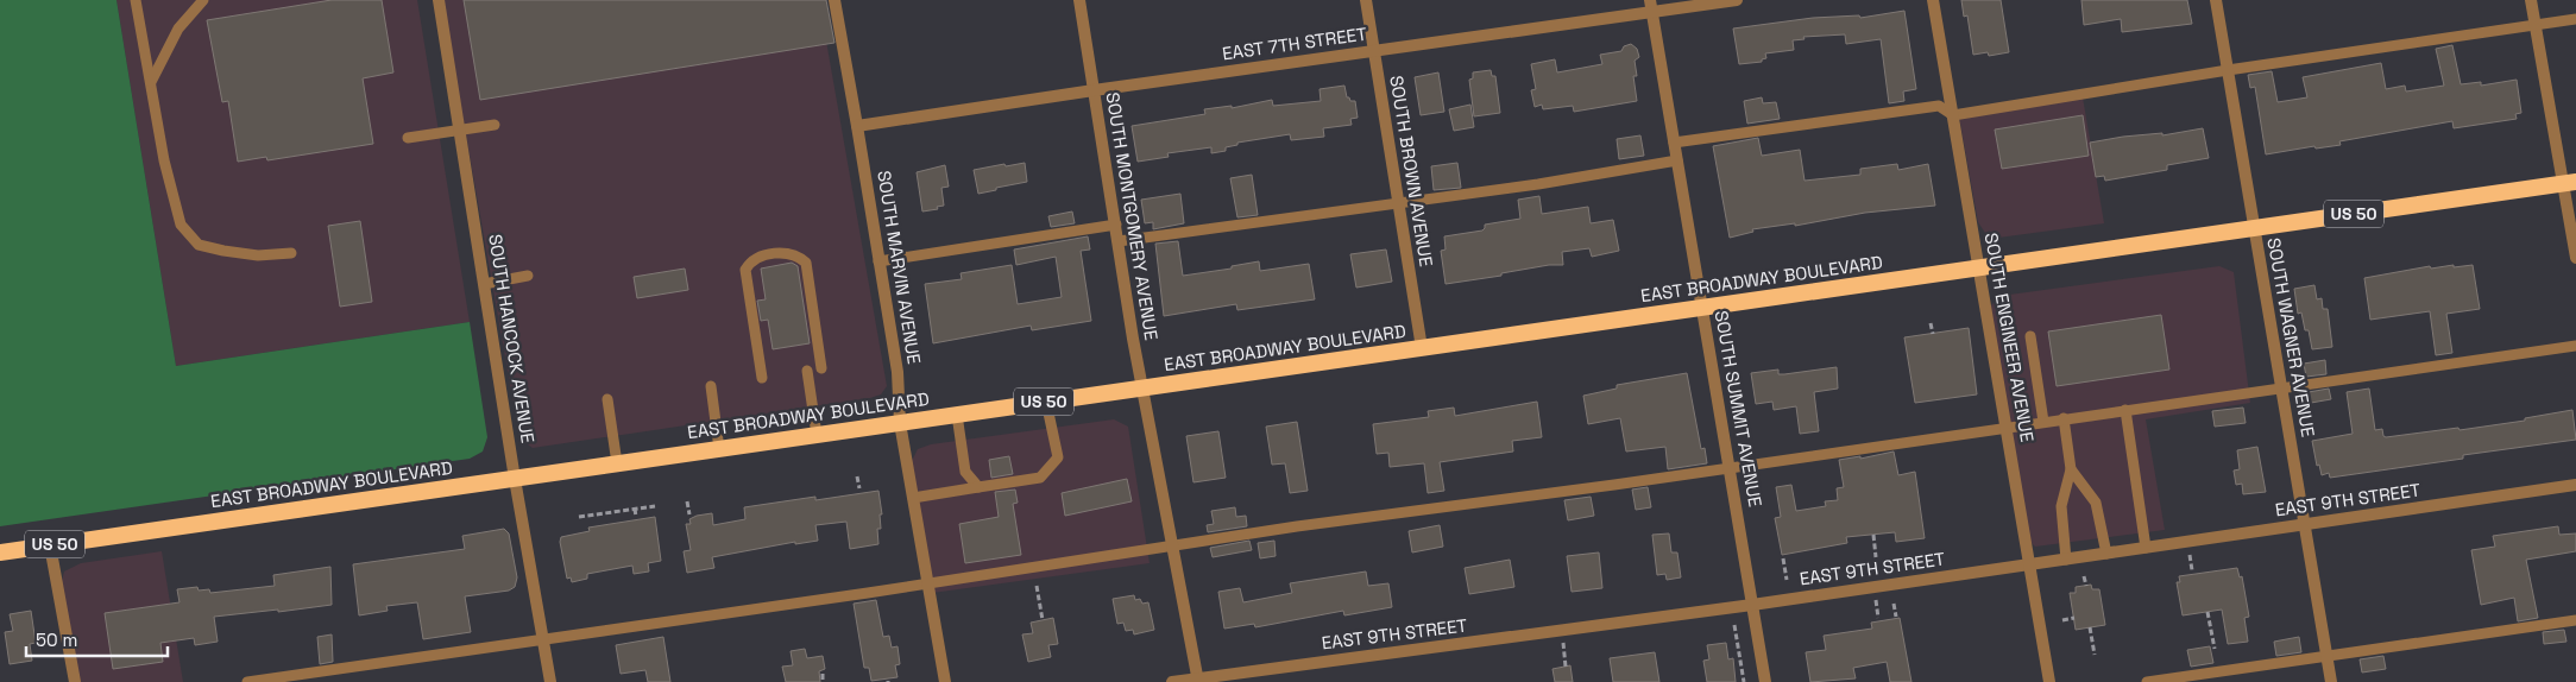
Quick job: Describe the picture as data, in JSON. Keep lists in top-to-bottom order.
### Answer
{
  "streets": {
    "highway": ["US 50", "EAST BROADWAY BOULEVARD"],
    "street": [
      "EAST 7TH STREET",
      "SOUTH BROWN AVENUE",
      "SOUTH MONTGOMERY AVENUE",
      "SOUTH MARVIN AVENUE",
      "SOUTH ENGINEER AVENUE",
      "SOUTH WAGNER AVENUE",
      "SOUTH HANCOCK AVENUE",
      "SOUTH SUMMIT AVENUE",
      "EAST 9TH STREET"
    ]
  },
  "crossings": [
    ["EAST 7TH STREET", "SOUTH BROWN AVENUE"],
    ["EAST 7TH STREET", "SOUTH MONTGOMERY AVENUE"],
    ["EAST 7TH STREET", "SOUTH MARVIN AVENUE"],
    ["EAST 7TH STREET", "SOUTH SUMMIT AVENUE"],
    ["SOUTH BROWN AVENUE", "EAST BROADWAY BOULEVARD"],
    ["SOUTH MONTGOMERY AVENUE", "EAST BROADWAY BOULEVARD"],
    ["SOUTH MONTGOMERY AVENUE", "EAST 9TH STREET"],
    ["SOUTH MARVIN AVENUE", "EAST BROADWAY BOULEVARD"],
    ["EAST BROADWAY BOULEVARD", "SOUTH ENGINEER AVENUE"],
    ["EAST BROADWAY BOULEVARD", "SOUTH WAGNER AVENUE"],
    ["EAST BROADWAY BOULEVARD", "SOUTH HANCOCK AVENUE"],
    ["EAST BROADWAY BOULEVARD", "SOUTH SUMMIT AVENUE"],
    ["SOUTH ENGINEER AVENUE", "EAST 9TH STREET"],
    ["SOUTH WAGNER AVENUE", "EAST 9TH STREET"],
    ["SOUTH SUMMIT AVENUE", "EAST 9TH STREET"]
  ],
  "scale_bar": "50 m"
}
